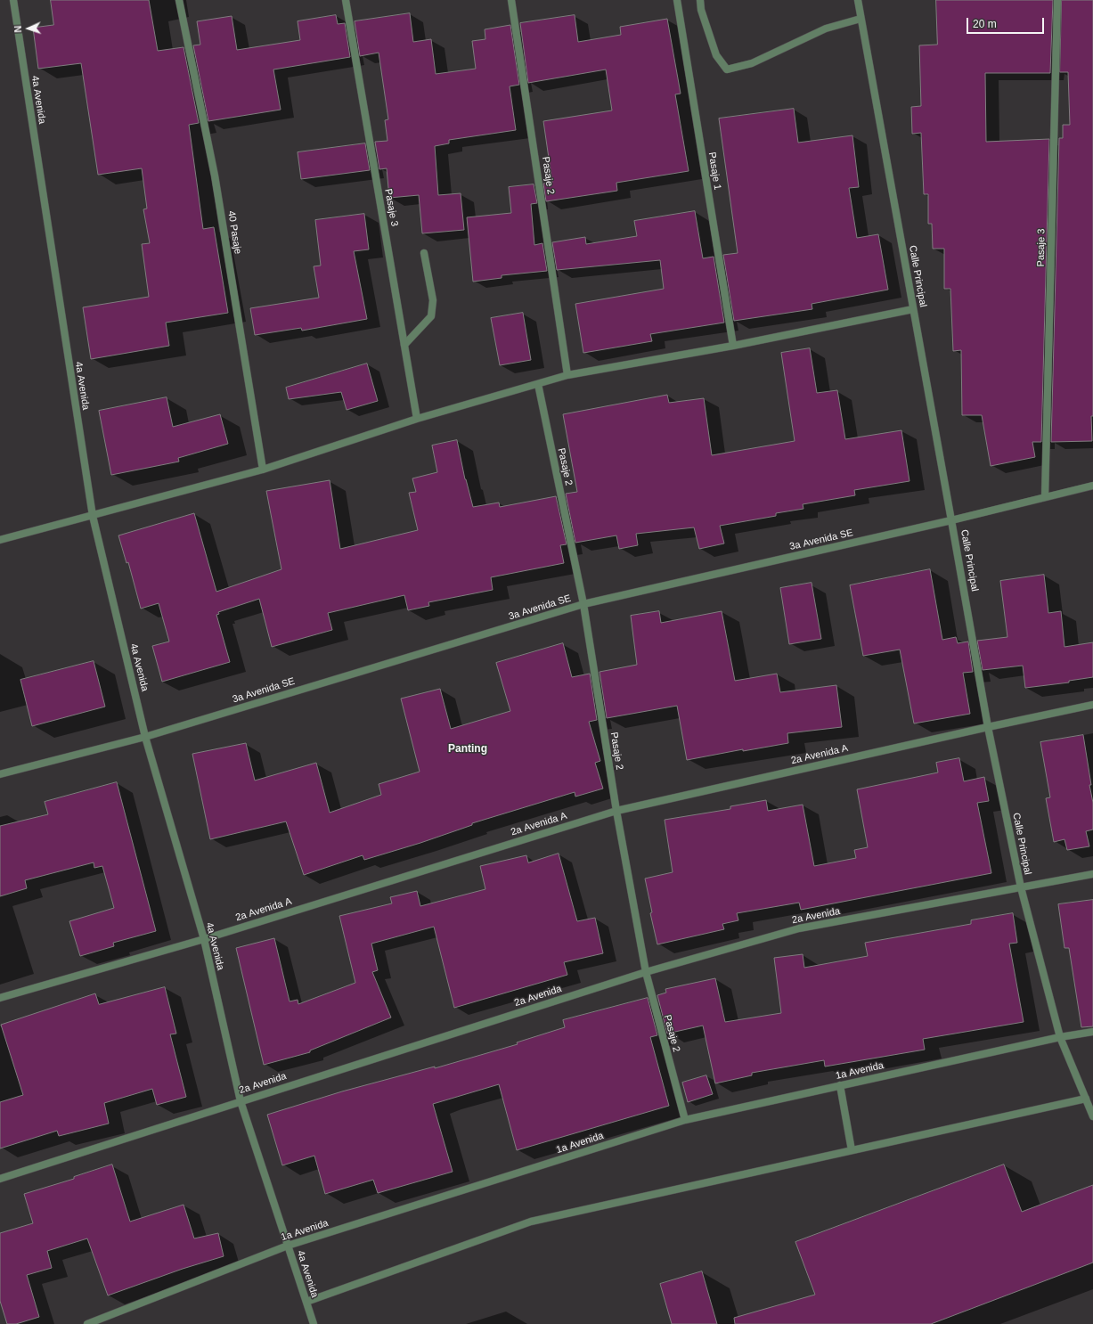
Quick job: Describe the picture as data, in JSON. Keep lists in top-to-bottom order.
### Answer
{
  "streets": {
    "street": [
      "4a Avenida",
      "Pasaje 1",
      "Pasaje 2",
      "Pasaje 3",
      "40 Pasaje",
      "Calle Principal",
      "3a Avenida SE",
      "2a Avenida A",
      "2a Avenida",
      "1a Avenida"
    ]
  },
  "crossings": [
    ["4a Avenida", "3a Avenida SE"],
    ["4a Avenida", "2a Avenida A"],
    ["4a Avenida", "2a Avenida"],
    ["4a Avenida", "1a Avenida"],
    ["Pasaje 2", "3a Avenida SE"],
    ["Pasaje 2", "2a Avenida A"],
    ["Pasaje 2", "2a Avenida"],
    ["Pasaje 2", "1a Avenida"],
    ["Pasaje 3", "3a Avenida SE"],
    ["Calle Principal", "3a Avenida SE"],
    ["Calle Principal", "2a Avenida A"],
    ["Calle Principal", "2a Avenida"],
    ["Calle Principal", "1a Avenida"]
  ],
  "districts": ["Panting"],
  "scale_bar": "20 m",
  "north": "left"
}
